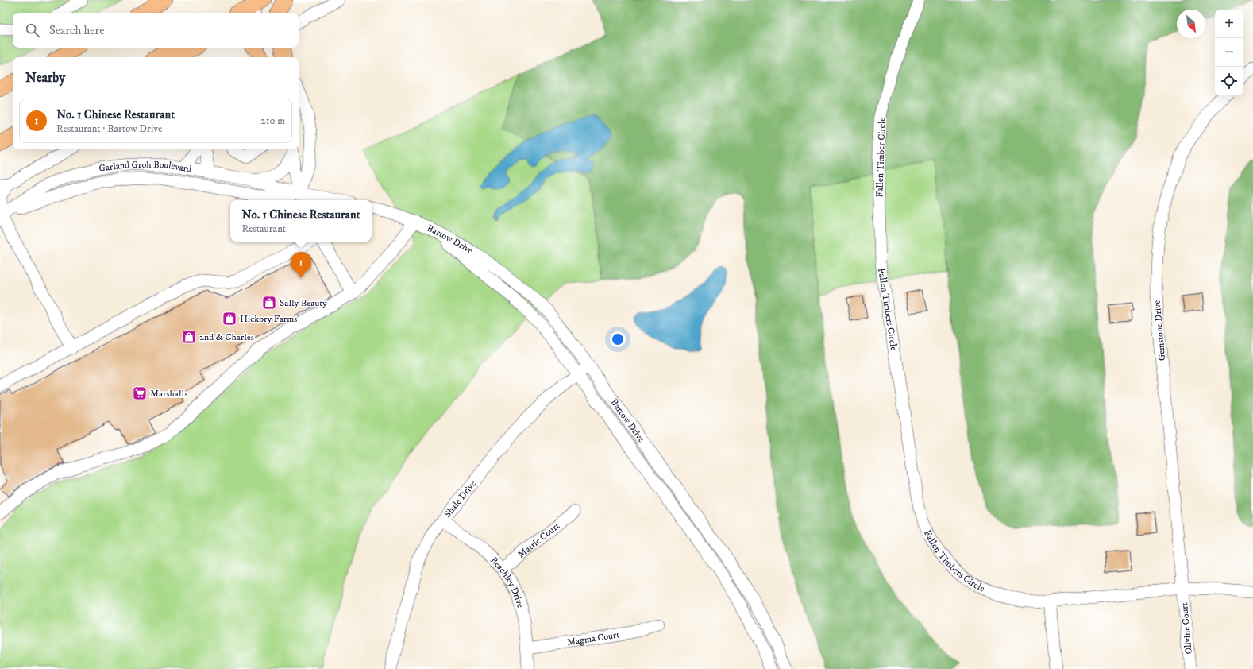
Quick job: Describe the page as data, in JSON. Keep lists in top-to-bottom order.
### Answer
{
  "streets": {
    "street": [
      "Fallen Timber Circle",
      "Garland Groh Boulevard",
      "Bartow Drive",
      "Fallen Timbers Circle",
      "Gemstone Drive",
      "Shale Drive",
      "Matric Court",
      "Beachley Drive",
      "Olivine Court",
      "Magma Court"
    ]
  },
  "crossings": [
    ["Fallen Timber Circle", "Fallen Timbers Circle"],
    ["Bartow Drive", "Shale Drive"],
    ["Fallen Timbers Circle", "Gemstone Drive"],
    ["Fallen Timbers Circle", "Olivine Court"],
    ["Gemstone Drive", "Olivine Court"],
    ["Shale Drive", "Beachley Drive"],
    ["Matric Court", "Beachley Drive"],
    ["Beachley Drive", "Magma Court"]
  ],
  "places": {
    "shop": ["Sally Beauty", "Hickory Farms", "2nd & Charles"],
    "supermarket": ["Marshalls"]
  },
  "north": "bottom right",
  "page": {
    "map_buttons": ["+", "−"],
    "search": "Search here",
    "heading": "Nearby",
    "list": [
      {
        "mark": "1",
        "name": "No. 1 Chinese Restaurant",
        "note": "Restaurant · Bartow Drive",
        "value": "210 m"
      }
    ],
    "popup": ["No. 1 Chinese Restaurant", "Restaurant"],
    "pins": "1"
  }
}
